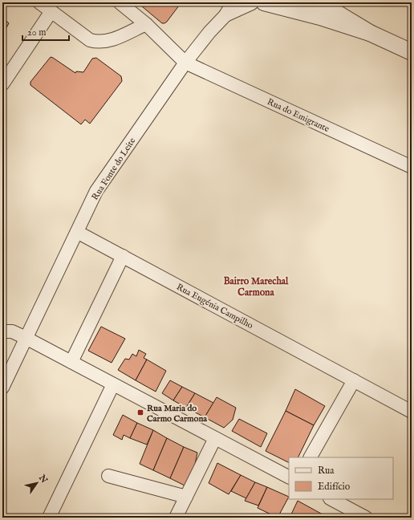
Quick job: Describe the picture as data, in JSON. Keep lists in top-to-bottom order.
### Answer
{
  "streets": {
    "street": ["Rua do Emigrante", "Rua Fonte do Leite", "Rua Eugénia Campilho"]
  },
  "crossings": [
    ["Rua do Emigrante", "Rua Fonte do Leite"],
    ["Rua Fonte do Leite", "Rua Eugénia Campilho"]
  ],
  "districts": ["Bairro Marechal Carmona"],
  "places": {
    "transit": ["Rua Maria do Carmo Carmona"]
  },
  "legend": ["Rua", "Edifício"],
  "scale_bar": "20 m",
  "north": "top right"
}
